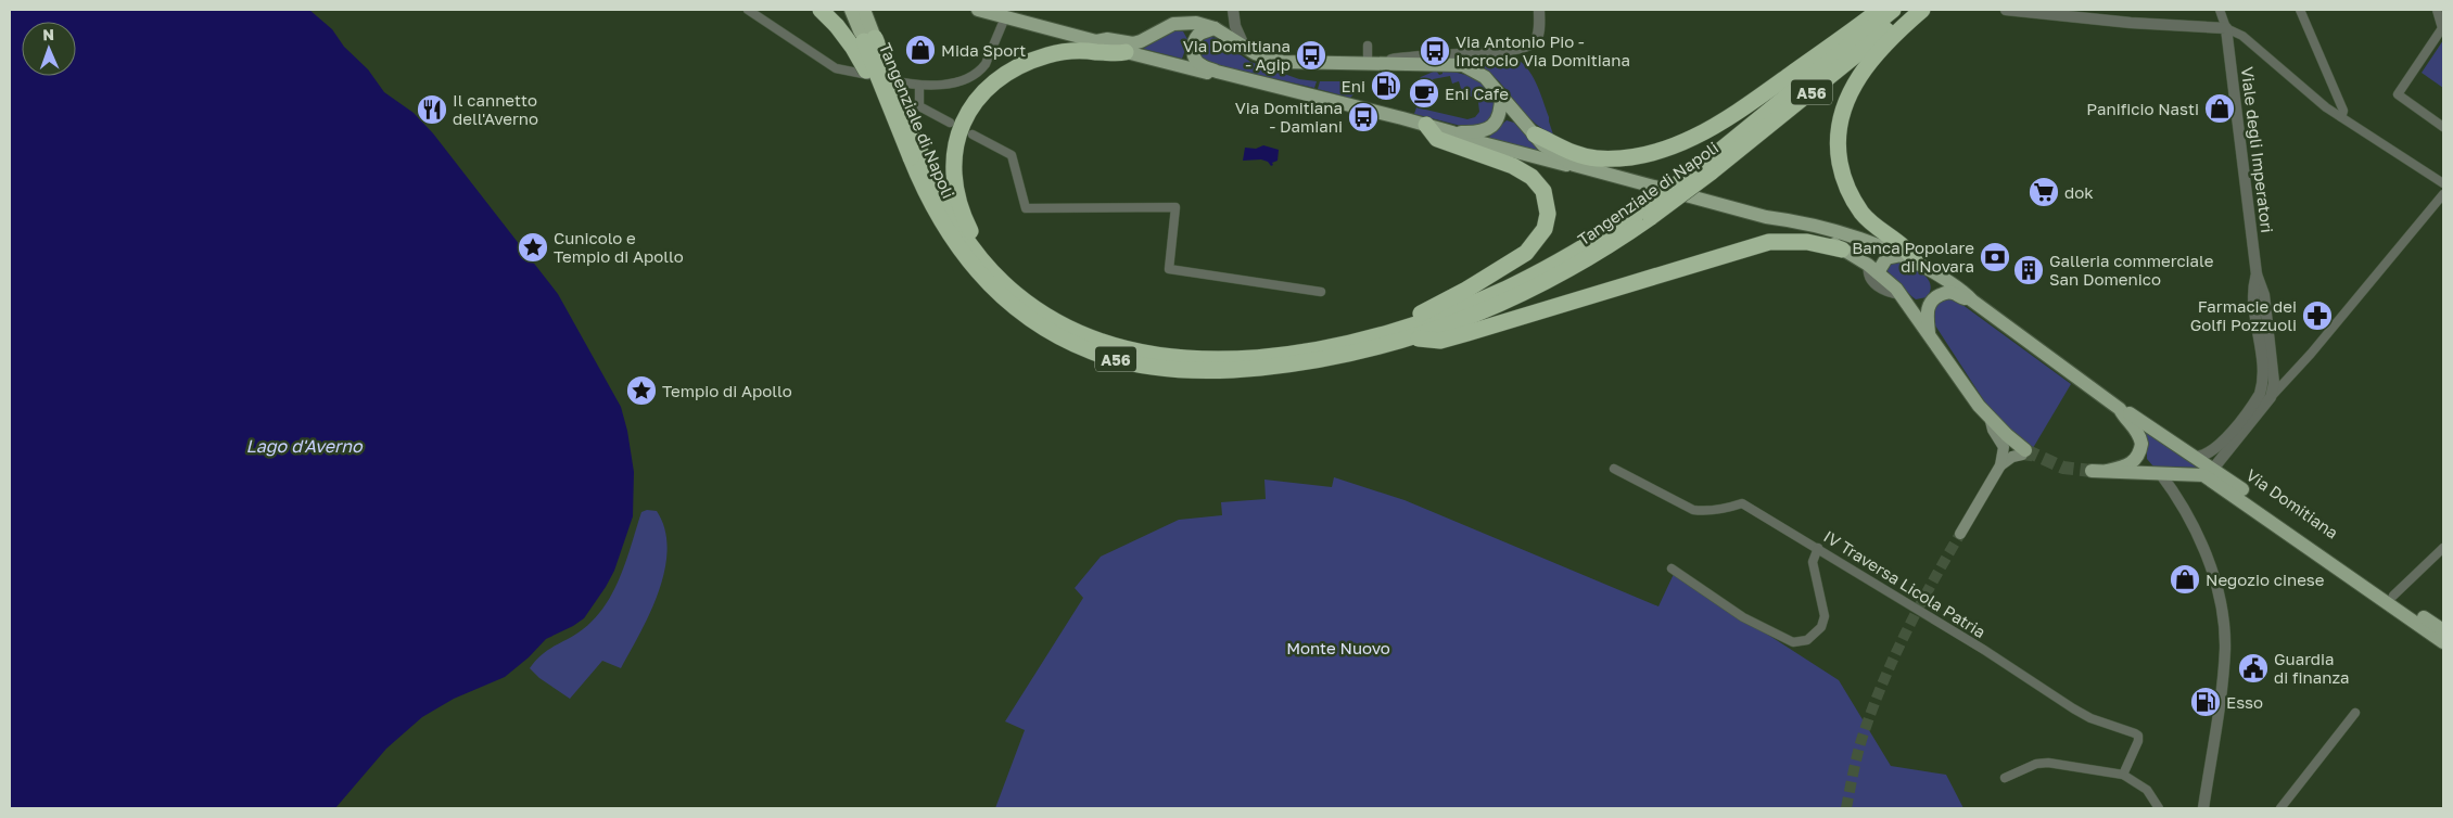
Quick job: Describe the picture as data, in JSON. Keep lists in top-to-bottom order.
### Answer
{
  "streets": {
    "highway": ["A56", "Tangenziale di Napoli"],
    "main road": ["Via Domitiana"],
    "street": ["Viale degli Imperatori", "IV Traversa Licola Patria"]
  },
  "water": ["Lago d'Averno"],
  "parks": ["Monte Nuovo"],
  "places": {
    "shop": ["Mida Sport", "Panificio Nasti", "Negozio cinese"],
    "bus stop": ["Via Antonio Pio - Incrocio Via Domitiana", "Via Domitiana - Agip", "Via Domitiana - Damiani"],
    "fuel station": ["Eni", "Esso"],
    "cafe": ["Eni Cafe"],
    "restaurant": ["Il cannetto dell'Averno"],
    "supermarket": ["dok"],
    "place": ["Cunicolo e Tempio di Apollo", "Tempio di Apollo"],
    "bank": ["Banca Popolare di Novara"],
    "building": ["Galleria commerciale San Domenico"],
    "pharmacy": ["Farmacie dei Golfi Pozzuoli"],
    "public building": ["Guardia di finanza"]
  },
  "north": "top"
}
